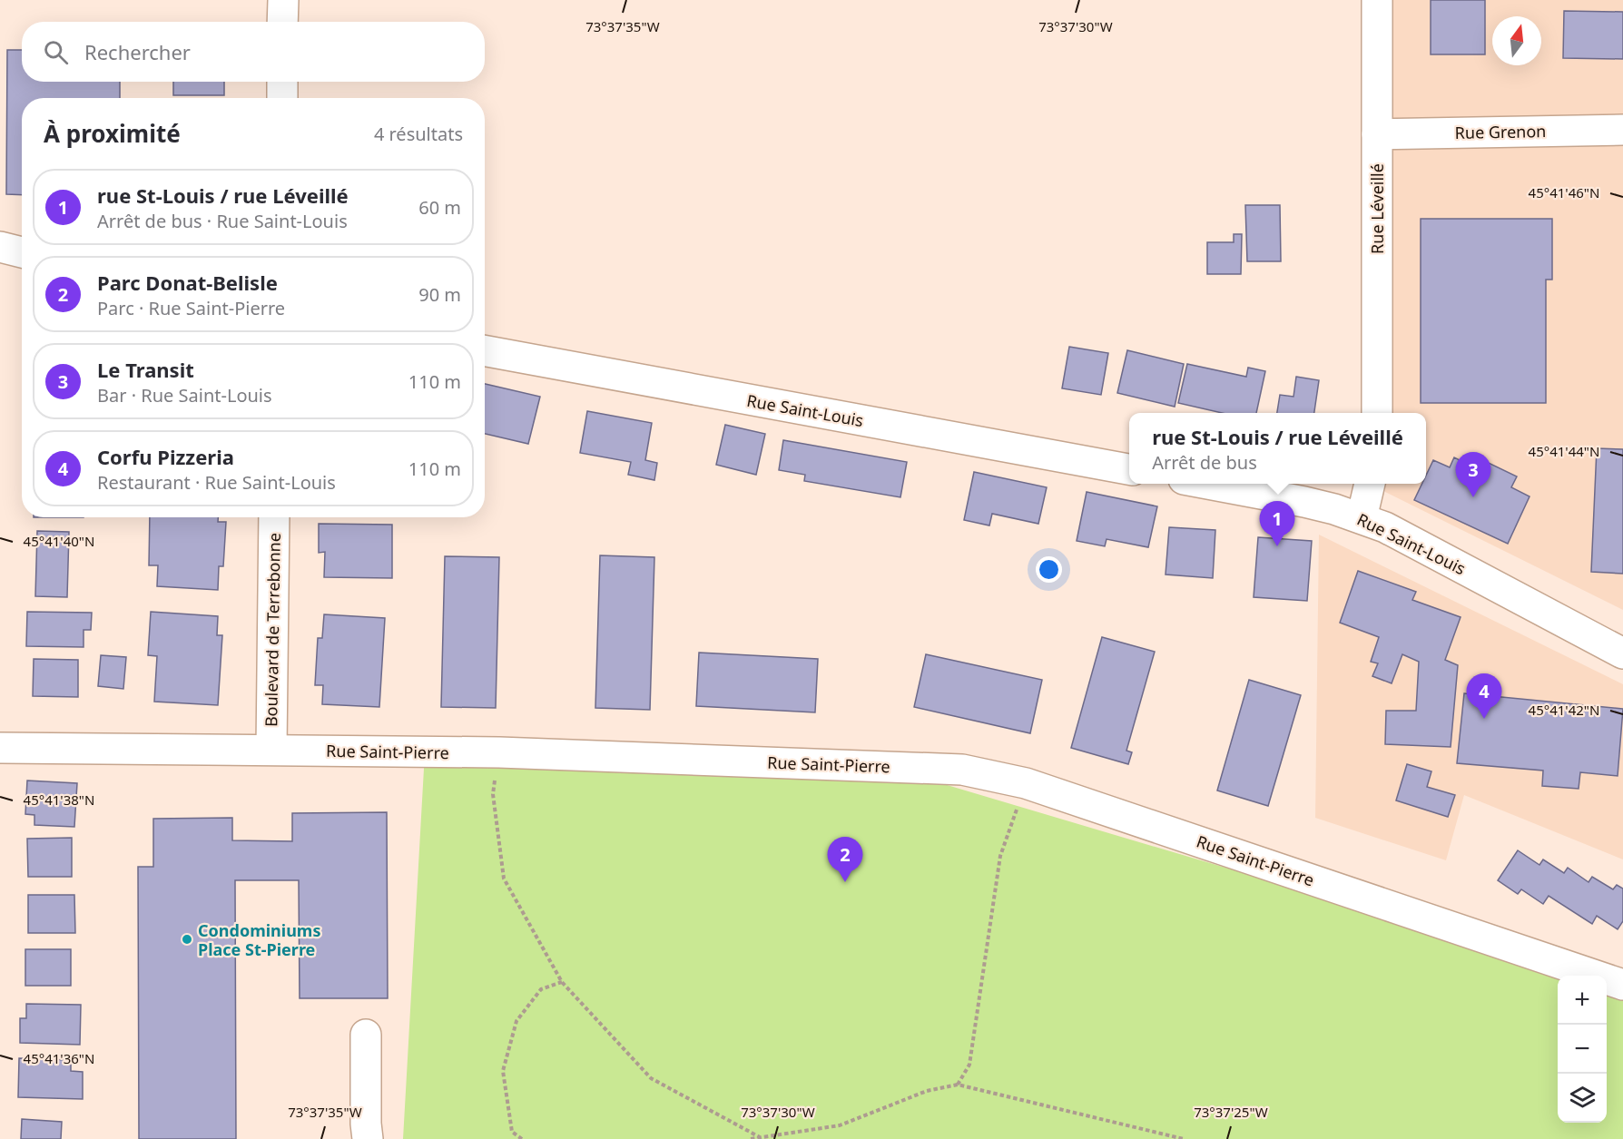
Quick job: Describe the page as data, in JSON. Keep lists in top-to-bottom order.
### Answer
{
  "streets": {
    "street": [
      "Rue Grenon",
      "Rue Léveillé",
      "Rue Saint-Louis",
      "Boulevard de Terrebonne",
      "Rue Saint-Pierre"
    ]
  },
  "crossings": [
    ["Rue Grenon", "Rue Léveillé"],
    ["Boulevard de Terrebonne", "Rue Saint-Pierre"]
  ],
  "places": ["Condominiums Place St-Pierre"],
  "north": "top",
  "page": {
    "search": "Rechercher",
    "heading": ["À proximité", "4 résultats"],
    "list": [
      {
        "mark": "1",
        "name": "rue St-Louis / rue Léveillé",
        "note": "Arrêt de bus · Rue Saint-Louis",
        "value": "60 m"
      },
      {
        "mark": "2",
        "name": "Parc Donat-Belisle",
        "note": "Parc · Rue Saint-Pierre",
        "value": "90 m"
      },
      {
        "mark": "3",
        "name": "Le Transit",
        "note": "Bar · Rue Saint-Louis",
        "value": "110 m"
      },
      {
        "mark": "4",
        "name": "Corfu Pizzeria",
        "note": "Restaurant · Rue Saint-Louis",
        "value": "110 m"
      }
    ],
    "popup": ["rue St-Louis / rue Léveillé", "Arrêt de bus"],
    "pins": [
      "3",
      "1",
      "4",
      "2"
    ],
    "map_buttons": ["+", "−"]
  },
  "coordinates": [
    "73°37'35\"W",
    "73°37'30\"W",
    "45°41'46\"N",
    "45°41'44\"N",
    "45°41'40\"N",
    "45°41'42\"N",
    "45°41'38\"N",
    "45°41'36\"N",
    "73°37'25\"W"
  ]
}
